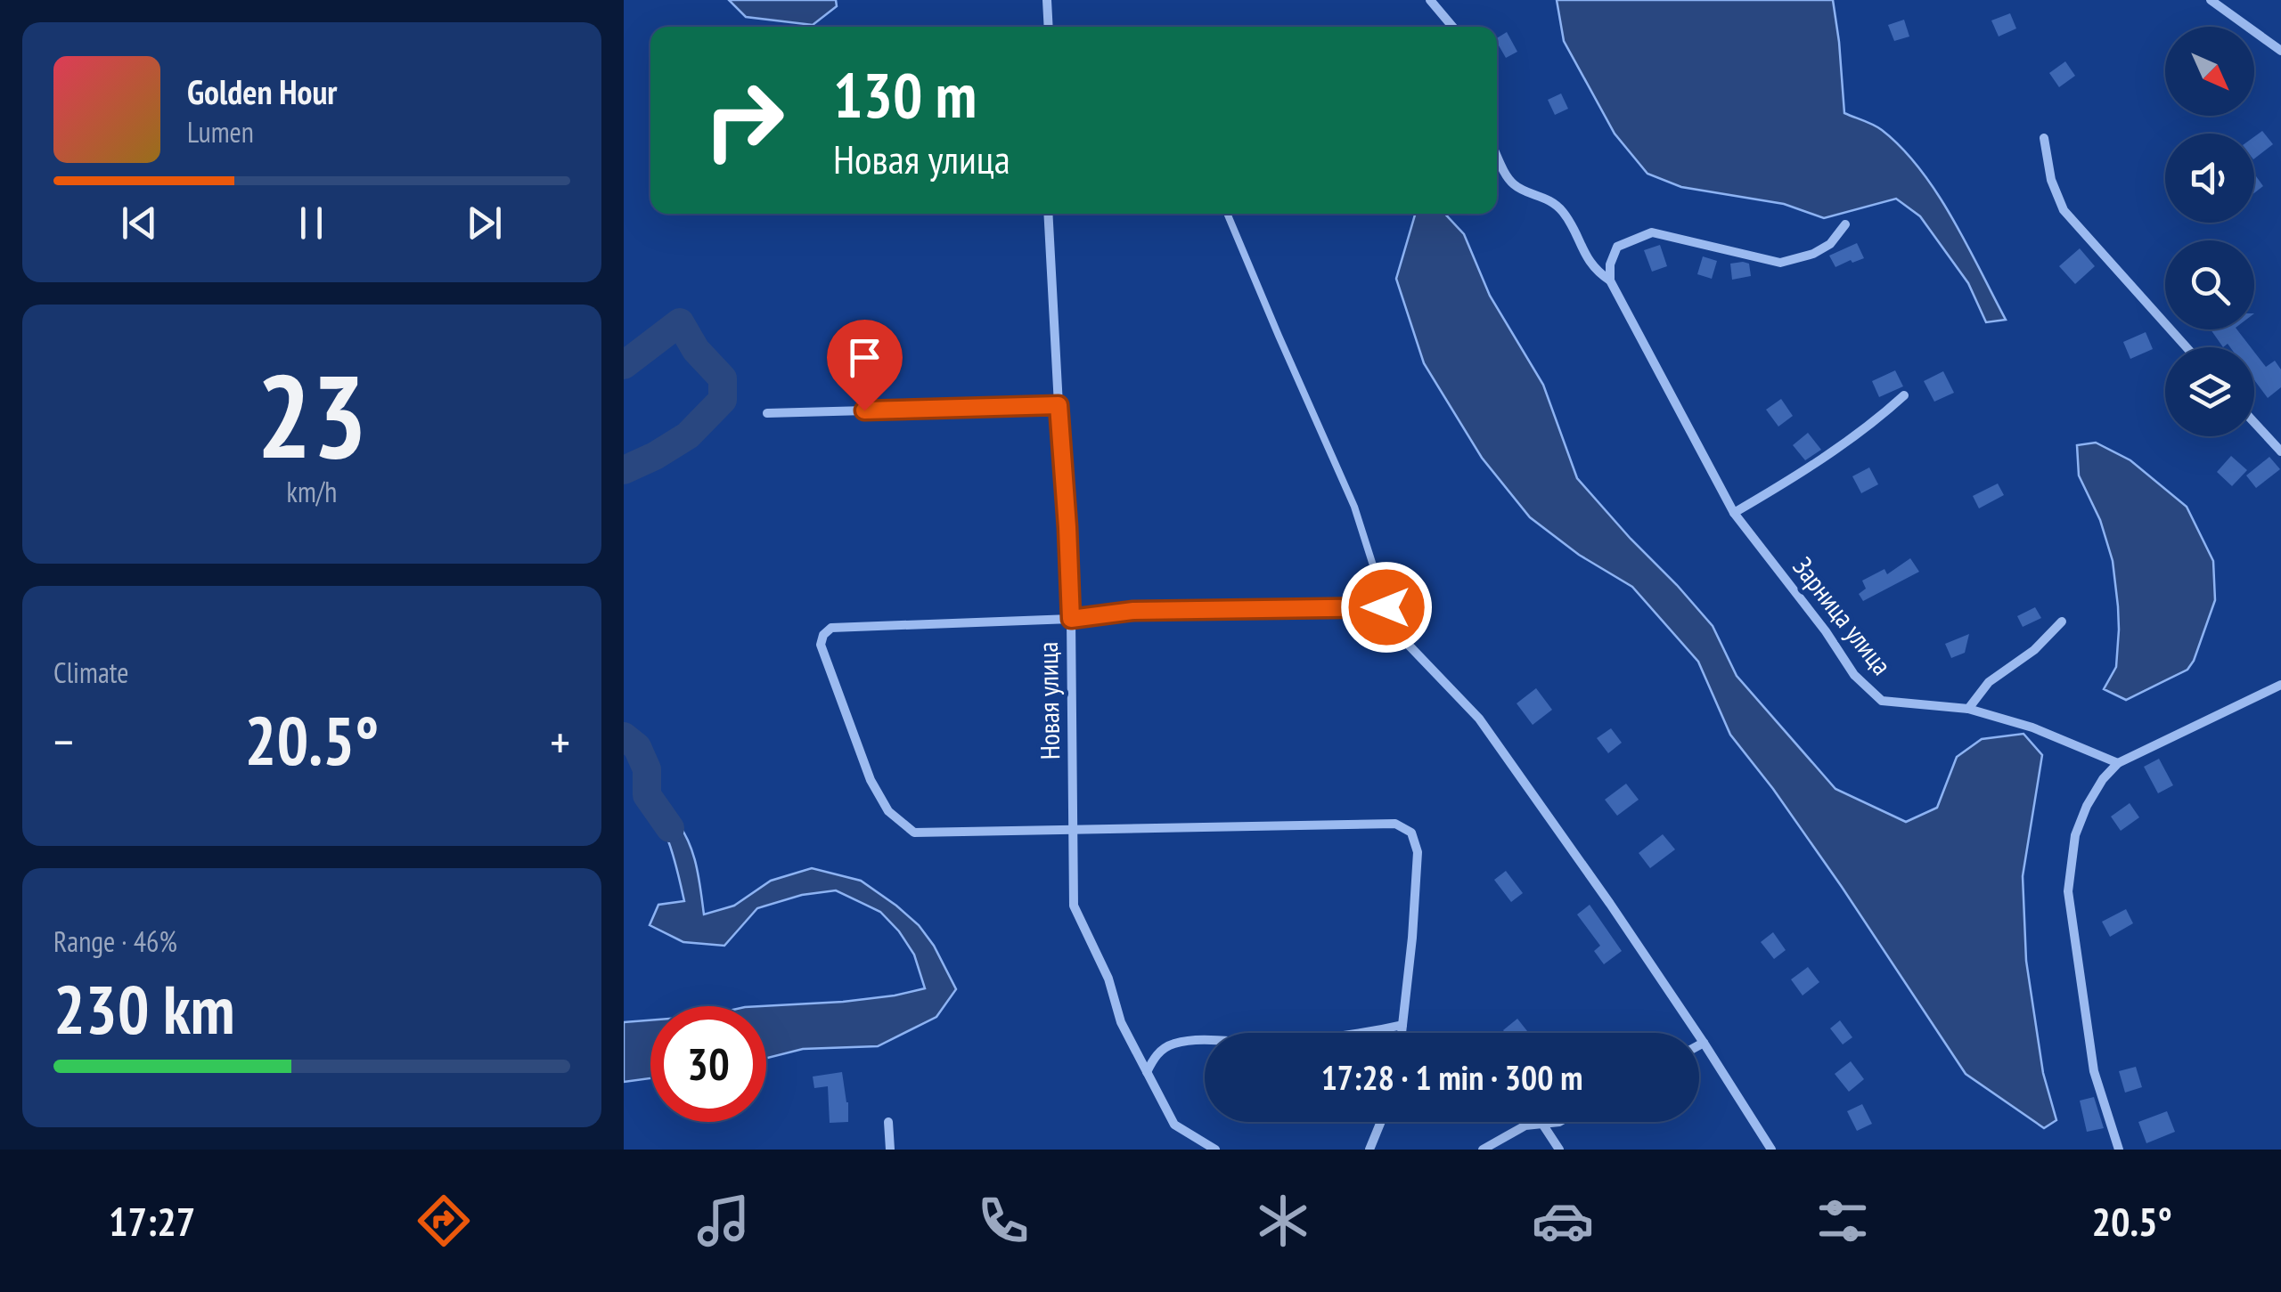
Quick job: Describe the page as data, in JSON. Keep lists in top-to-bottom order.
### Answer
{
  "streets": {
    "street": ["Зарница улица", "Новая улица"]
  },
  "north": "bottom right",
  "page": {
    "turn": ["130 m", "Новая улица"],
    "song": ["Golden Hour", "Lumen"],
    "tile": [
      ["23", "km/h"],
      "Climate",
      ["Range · 46%", "230 km"]
    ],
    "heat": ["−", "20.5°", "+"],
    "limit": "30",
    "trip": "17:28 · 1 min · 300 m",
    "tabs": ["17:27", "20.5°"]
  }
}
